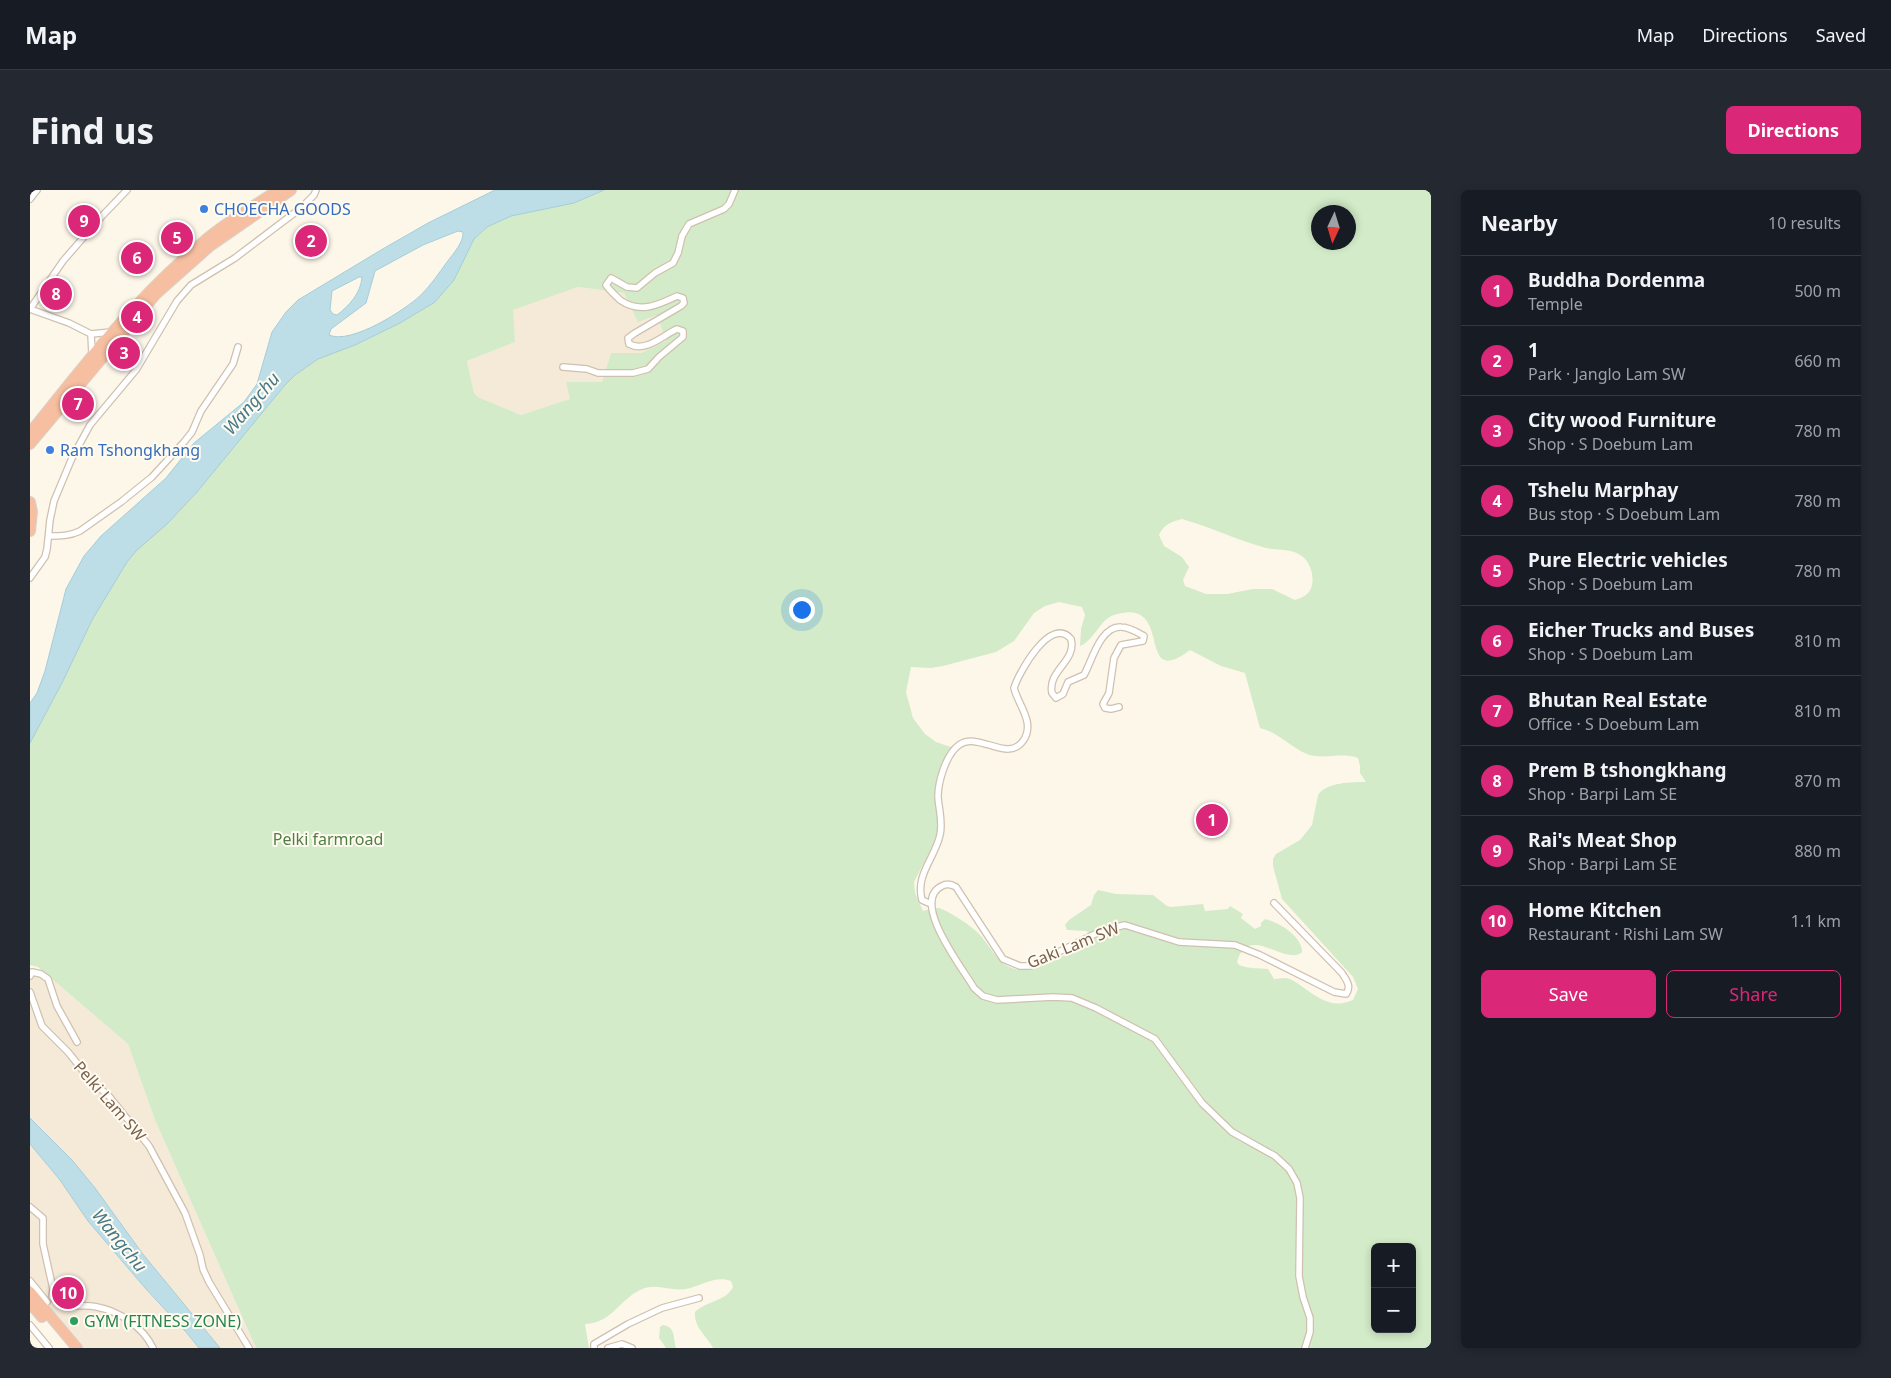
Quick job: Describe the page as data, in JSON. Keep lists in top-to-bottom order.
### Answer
{
  "streets": {
    "street": ["Gaki Lam SW", "Pelki Lam SW"]
  },
  "water": ["Wangchu"],
  "parks": ["Pelki farmroad"],
  "places": ["CHOECHA GOODS", "Ram Tshongkhang", "GYM (FITNESS ZONE)"],
  "north": "bottom",
  "page": {
    "header": "Map",
    "nav": ["Map", "Directions", "Saved"],
    "buttons": [
      "Directions",
      ["Save", "Share"]
    ],
    "title": "Find us",
    "heading": ["Nearby", "10 results"],
    "pins": [
      "9",
      "5",
      "2",
      "6",
      "8",
      "4",
      "3",
      "7",
      "1",
      "10"
    ],
    "list": [
      {
        "mark": "1",
        "name": "Buddha Dordenma",
        "note": "Temple",
        "value": "500 m"
      },
      {
        "mark": "2",
        "name": "1",
        "note": "Park · Janglo Lam SW",
        "value": "660 m"
      },
      {
        "mark": "3",
        "name": "City wood Furniture",
        "note": "Shop · S Doebum Lam",
        "value": "780 m"
      },
      {
        "mark": "4",
        "name": "Tshelu Marphay",
        "note": "Bus stop · S Doebum Lam",
        "value": "780 m"
      },
      {
        "mark": "5",
        "name": "Pure Electric vehicles",
        "note": "Shop · S Doebum Lam",
        "value": "780 m"
      },
      {
        "mark": "6",
        "name": "Eicher Trucks and Buses",
        "note": "Shop · S Doebum Lam",
        "value": "810 m"
      },
      {
        "mark": "7",
        "name": "Bhutan Real Estate",
        "note": "Office · S Doebum Lam",
        "value": "810 m"
      },
      {
        "mark": "8",
        "name": "Prem B tshongkhang",
        "note": "Shop · Barpi Lam SE",
        "value": "870 m"
      },
      {
        "mark": "9",
        "name": "Rai's Meat Shop",
        "note": "Shop · Barpi Lam SE",
        "value": "880 m"
      },
      {
        "mark": "10",
        "name": "Home Kitchen",
        "note": "Restaurant · Rishi Lam SW",
        "value": "1.1 km"
      }
    ],
    "map_buttons": ["+", "−"]
  }
}
